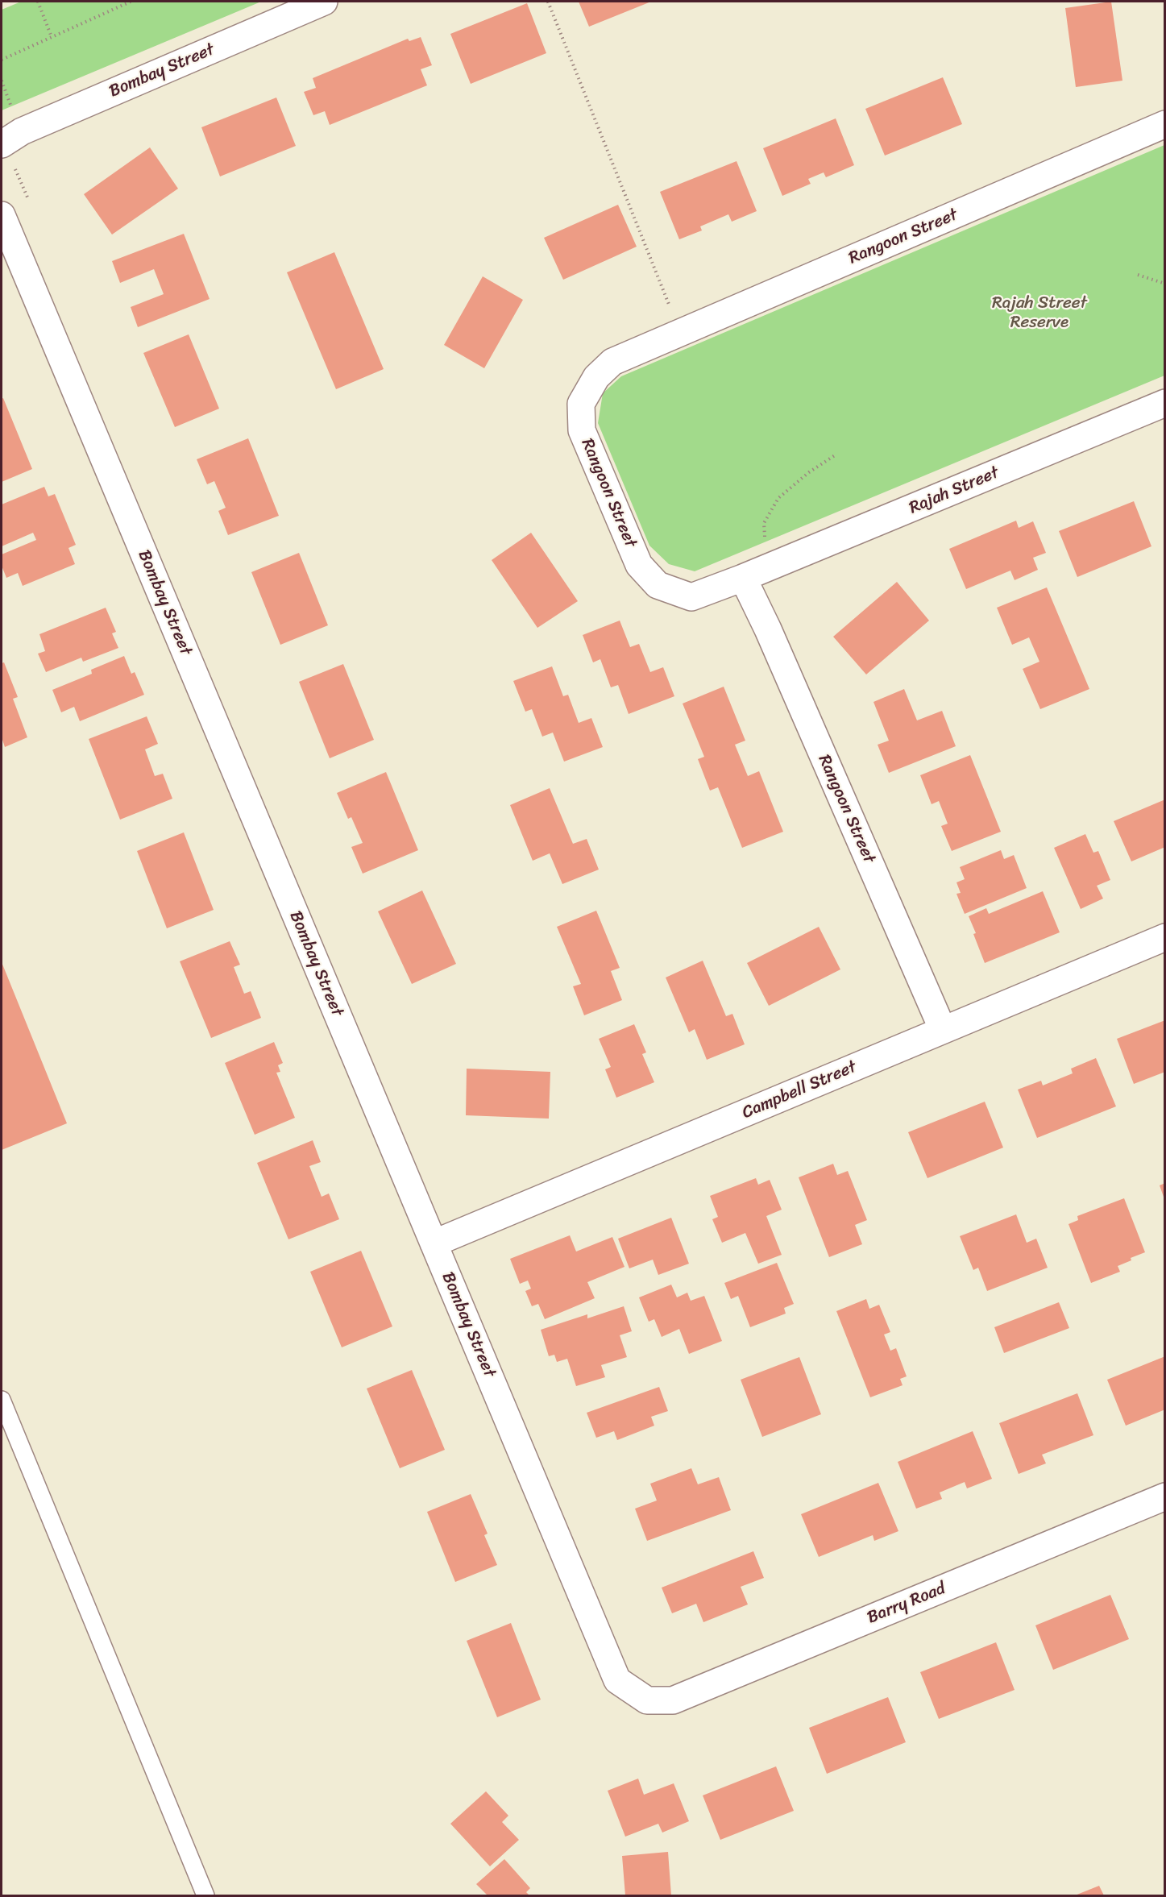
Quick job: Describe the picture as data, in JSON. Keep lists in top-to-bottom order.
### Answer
{
  "streets": {
    "street": [
      "Bombay Street",
      "Rangoon Street",
      "Rajah Street",
      "Campbell Street",
      "Barry Road"
    ]
  },
  "crossings": [
    ["Bombay Street", "Campbell Street"],
    ["Bombay Street", "Barry Road"],
    ["Rangoon Street", "Rajah Street"],
    ["Rangoon Street", "Campbell Street"]
  ],
  "parks": ["Rajah Street Reserve"]
}
